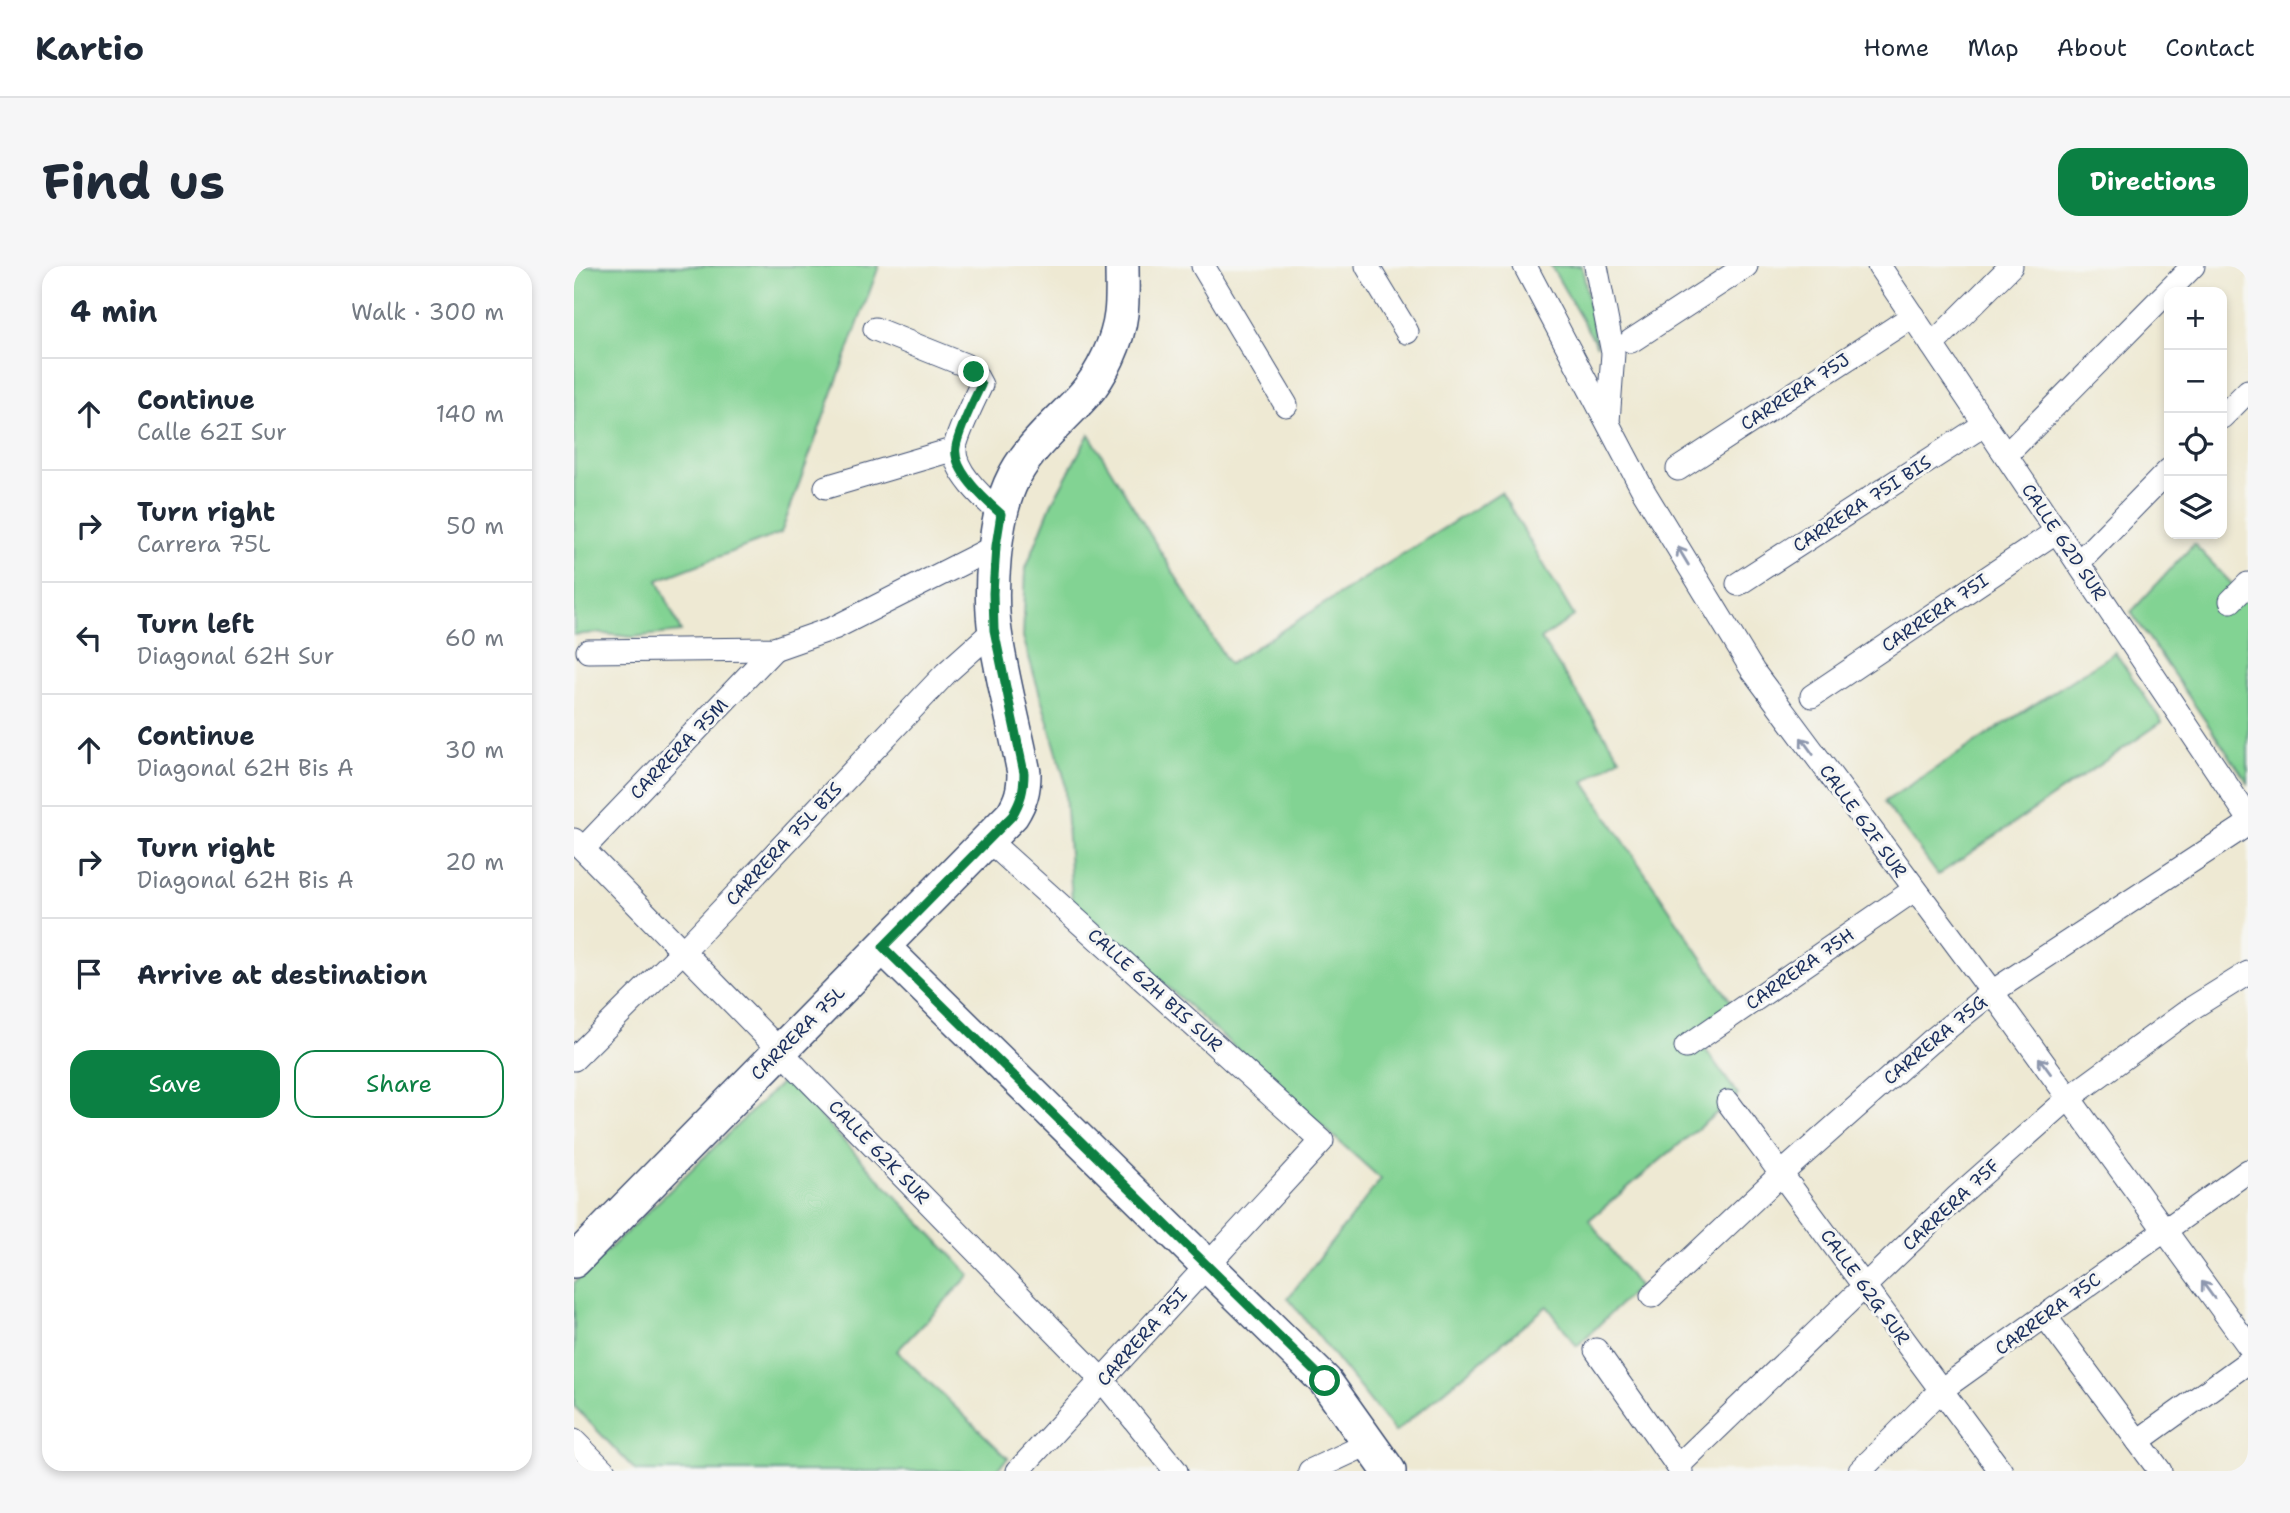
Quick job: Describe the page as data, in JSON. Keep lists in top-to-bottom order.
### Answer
{
  "streets": {
    "street": [
      "CARRERA 75J",
      "CARRERA 75I BIS",
      "CALLE 62D SUR",
      "CARRERA 75I",
      "CARRERA 75M",
      "CALLE 62F SUR",
      "CARRERA 75L BIS",
      "CARRERA 75H",
      "CALLE 62H BIS SUR",
      "CARRERA 75L",
      "CARRERA 75G",
      "CALLE 62K SUR",
      "CARRERA 75F",
      "CALLE 62G SUR",
      "CARRERA 75C"
    ]
  },
  "crossings": [
    ["CARRERA 75J", "CALLE 62D SUR"],
    ["CARRERA 75I BIS", "CALLE 62D SUR"],
    ["CALLE 62D SUR", "CARRERA 75I"],
    ["CARRERA 75I", "CALLE 62H BIS SUR"],
    ["CARRERA 75I", "CALLE 62K SUR"],
    ["CARRERA 75M", "CALLE 62K SUR"],
    ["CALLE 62F SUR", "CARRERA 75H"],
    ["CALLE 62F SUR", "CARRERA 75G"],
    ["CALLE 62F SUR", "CARRERA 75F"],
    ["CALLE 62F SUR", "CARRERA 75C"],
    ["CARRERA 75L BIS", "CARRERA 75L"],
    ["CARRERA 75L BIS", "CALLE 62K SUR"],
    ["CALLE 62H BIS SUR", "CARRERA 75L"],
    ["CARRERA 75L", "CALLE 62K SUR"],
    ["CARRERA 75G", "CALLE 62G SUR"],
    ["CARRERA 75F", "CALLE 62G SUR"],
    ["CALLE 62G SUR", "CARRERA 75C"]
  ],
  "one_way": ["CALLE 62F SUR"],
  "page": {
    "header": "Kartio",
    "nav": [
      "Home",
      "Map",
      "About",
      "Contact"
    ],
    "buttons": [
      "Directions",
      ["Save", "Share"]
    ],
    "title": "Find us",
    "heading": ["4 min", "Walk · 300 m"],
    "map_buttons": ["+", "−"],
    "list": [
      ["Continue", "Calle 62I Sur", "140 m"],
      ["Turn right", "Carrera 75L", "50 m"],
      ["Turn left", "Diagonal 62H Sur", "60 m"],
      ["Continue", "Diagonal 62H Bis A", "30 m"],
      ["Turn right", "Diagonal 62H Bis A", "20 m"],
      "Arrive at destination"
    ]
  }
}
